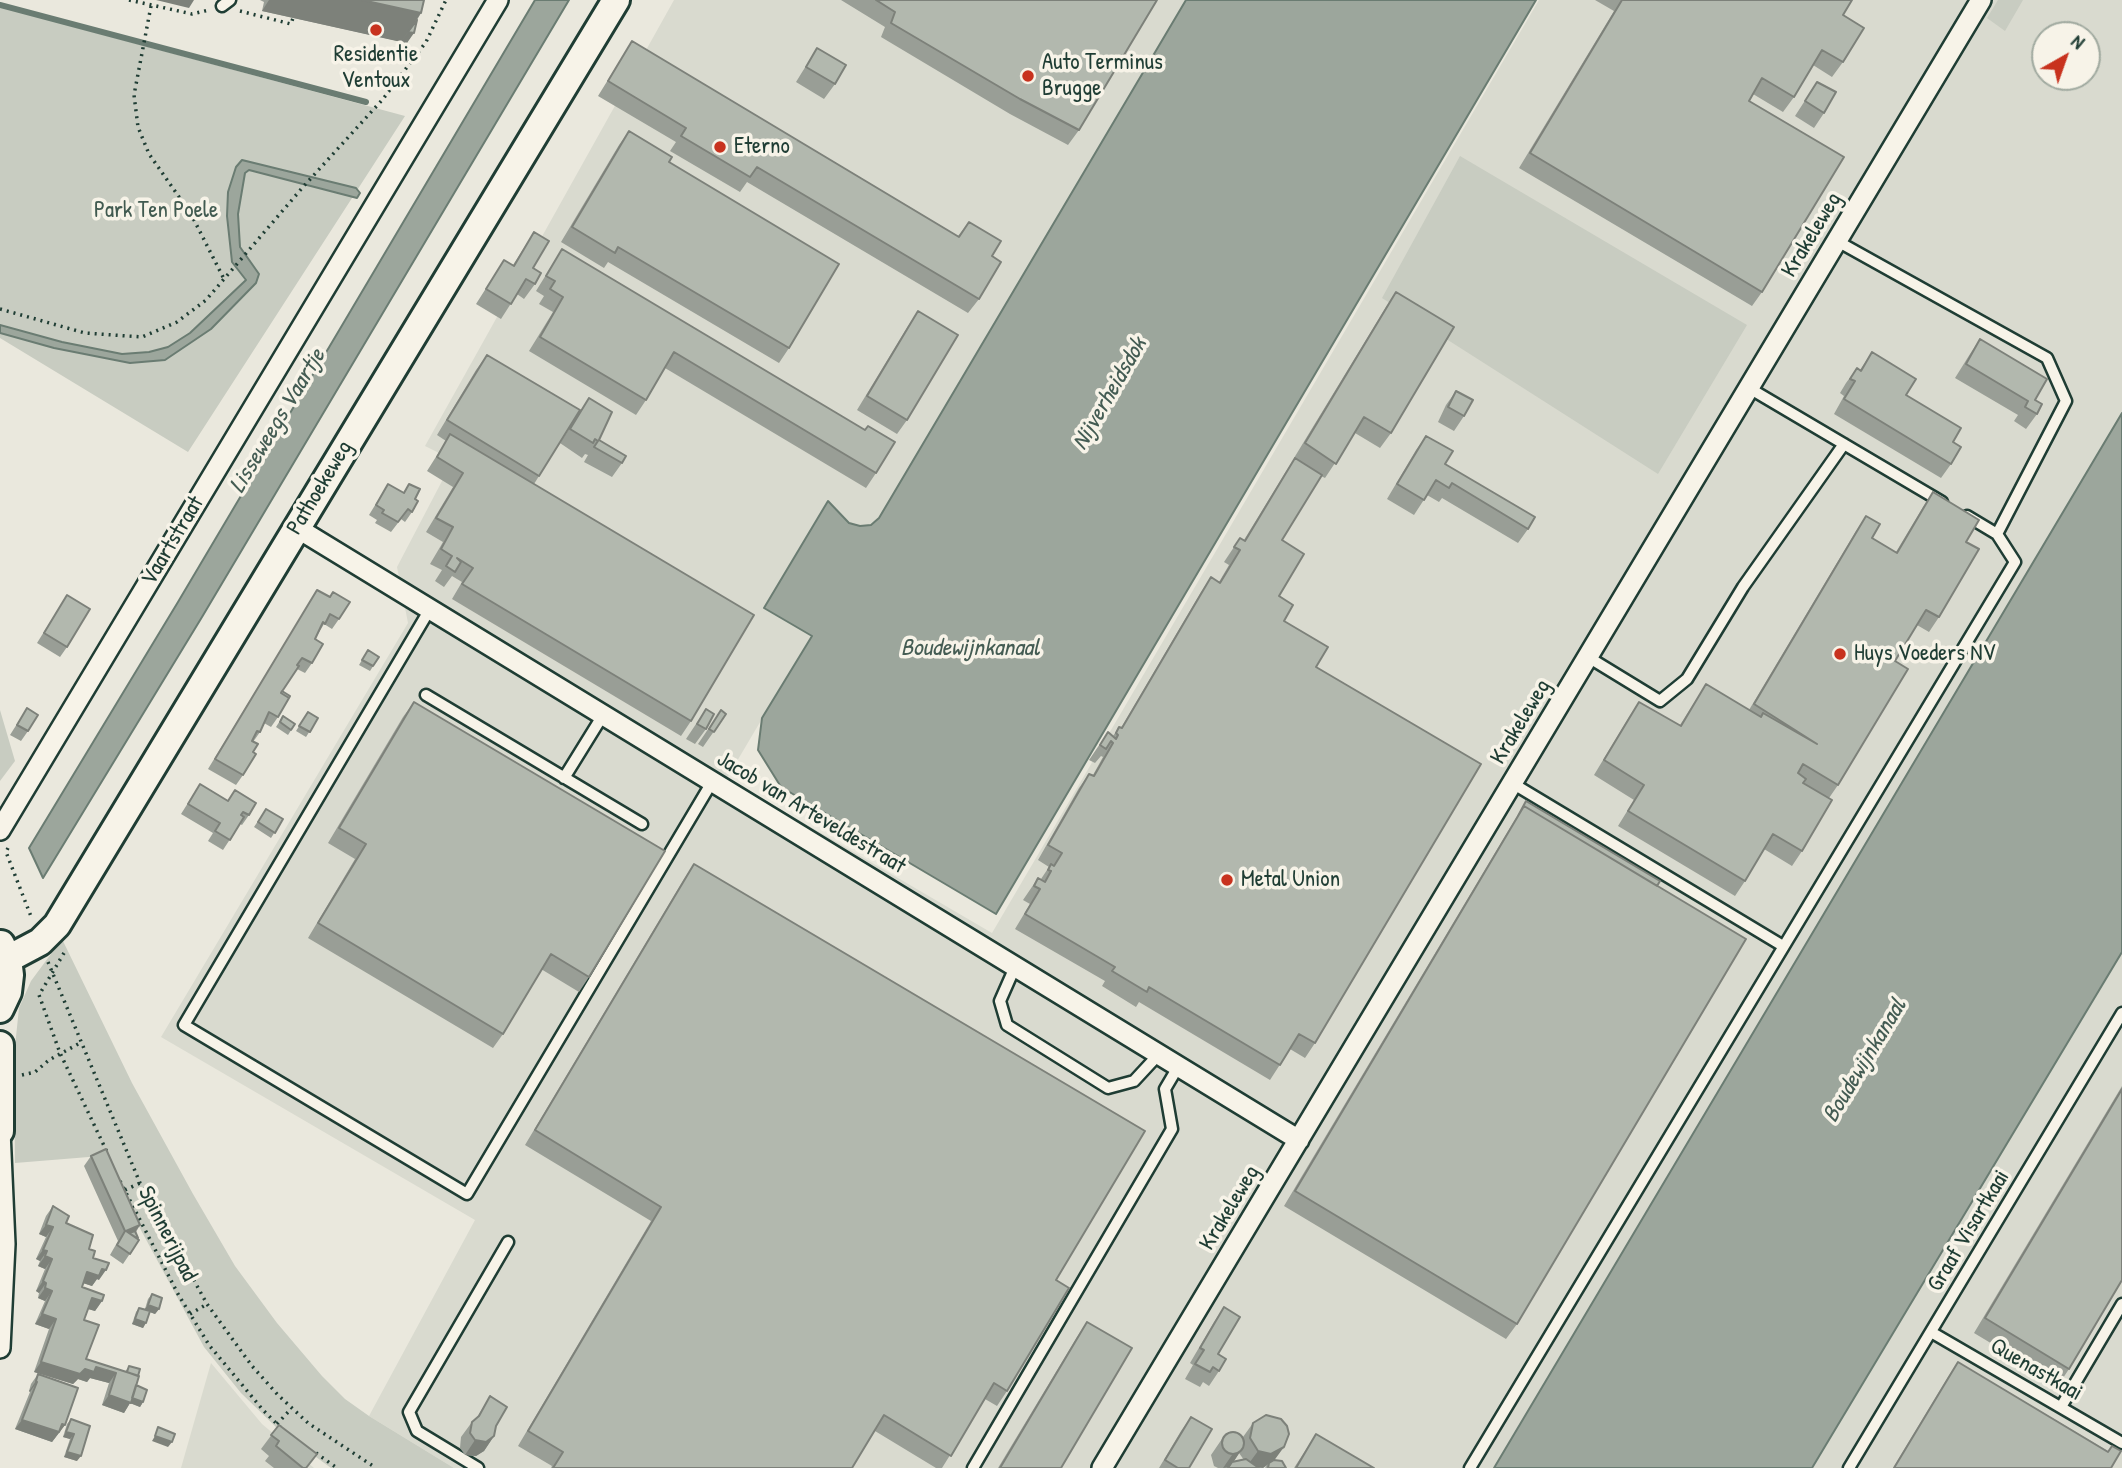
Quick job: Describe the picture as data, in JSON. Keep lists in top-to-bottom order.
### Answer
{
  "streets": {
    "main road": ["Pathoekeweg"],
    "street": ["Krakeleweg", "Vaartstraat", "Jacob van Arteveldestraat"],
    "lane": ["Graaf Visartkaai", "Quenastkaai"],
    "path": ["Spinnerijpad"]
  },
  "crossings": [
    ["Krakeleweg", "Jacob van Arteveldestraat"],
    ["Pathoekeweg", "Jacob van Arteveldestraat"],
    ["Graaf Visartkaai", "Quenastkaai"]
  ],
  "water": ["Nijverheidsdok", "Lisseweegs Vaartje", "Boudewijnkanaal"],
  "parks": ["Park Ten Poele"],
  "places": [
    "Residentie Ventoux",
    "Auto Terminus Brugge",
    "Eterno",
    "Huys Voeders NV",
    "Metal Union"
  ],
  "north": "top right"
}
